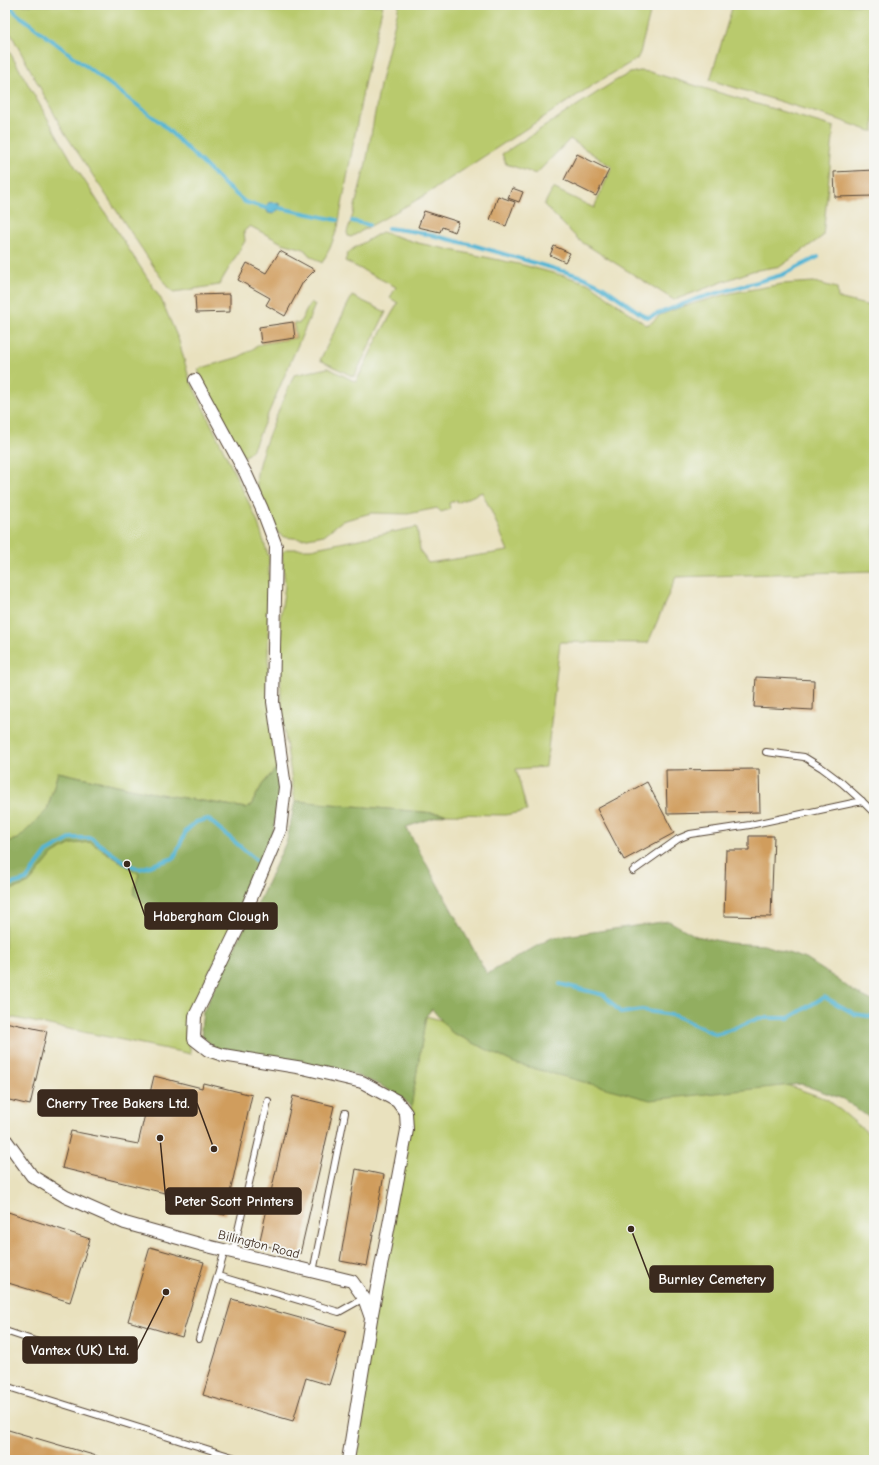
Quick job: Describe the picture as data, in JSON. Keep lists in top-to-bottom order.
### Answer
{
  "streets": {
    "street": ["Billington Road"]
  },
  "places": [
    "Habergham Clough",
    "Peter Scott Printers",
    "Cherry Tree Bakers Ltd.",
    "Burnley Cemetery",
    "Vantex (UK) Ltd."
  ]
}
